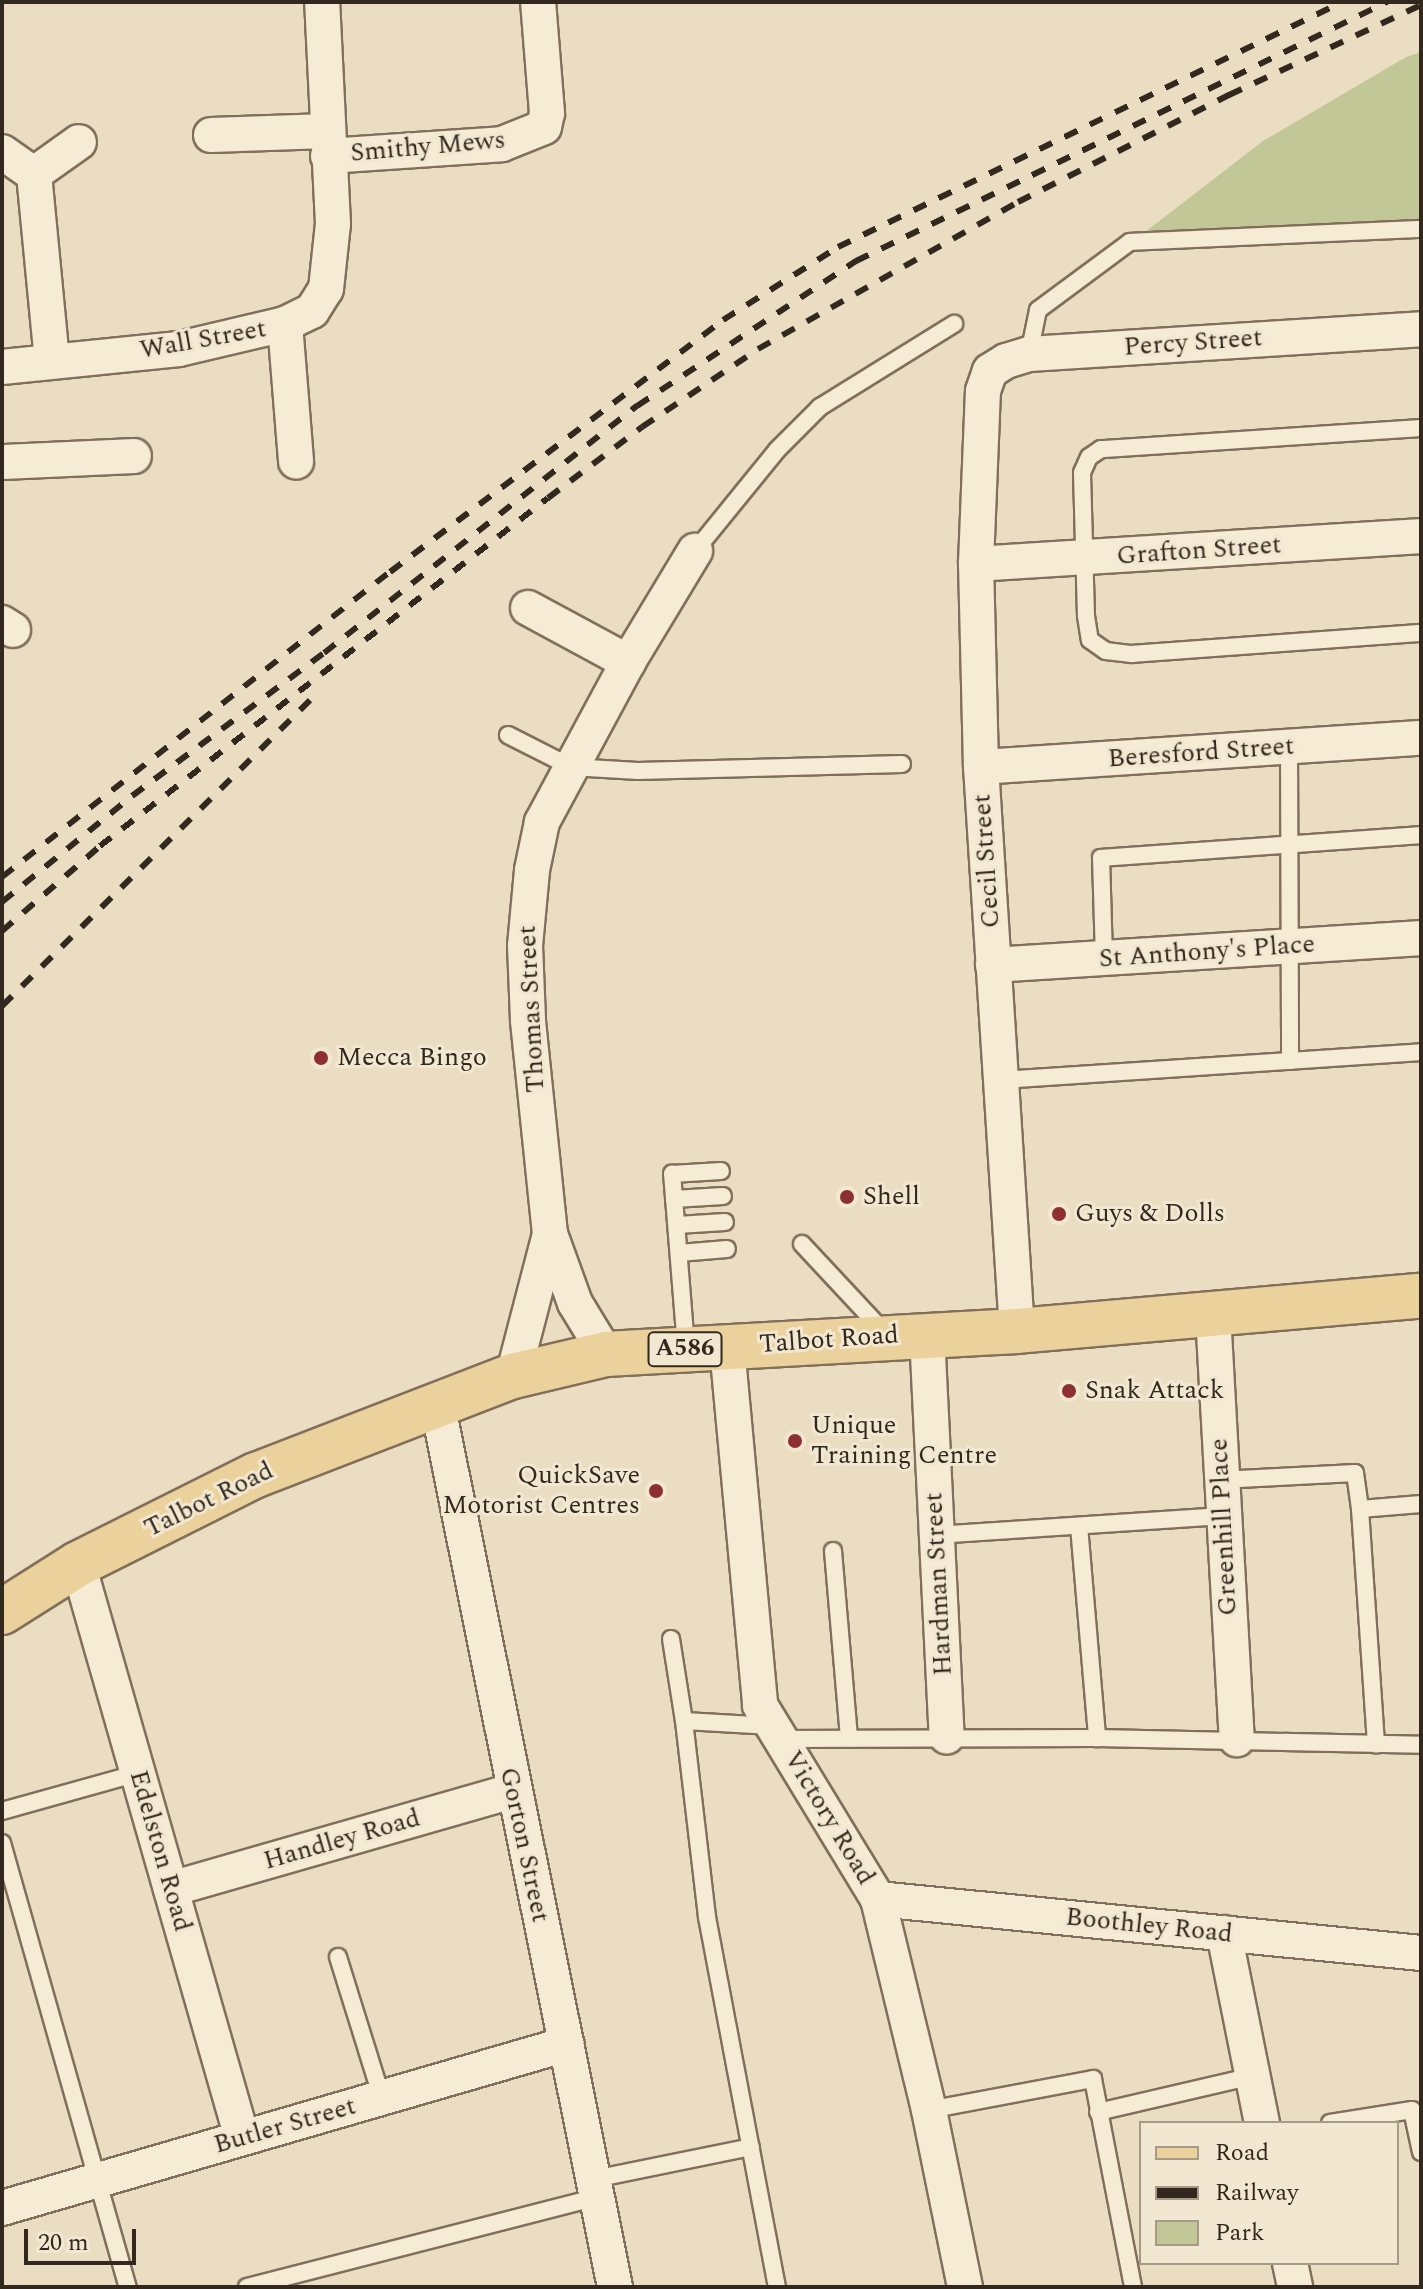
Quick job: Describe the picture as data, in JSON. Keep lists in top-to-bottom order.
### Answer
{
  "streets": {
    "main road": ["Talbot Road", "A586"],
    "street": [
      "Smithy Mews",
      "Wall Street",
      "Percy Street",
      "Grafton Street",
      "Beresford Street",
      "Cecil Street",
      "St Anthony's Place",
      "Thomas Street",
      "Greenhill Place",
      "Hardman Street",
      "Victory Road",
      "Handley Road",
      "Gorton Street",
      "Edelston Road",
      "Boothley Road",
      "Butler Street"
    ]
  },
  "crossings": [
    ["Smithy Mews", "Wall Street"],
    ["Percy Street", "Cecil Street"],
    ["Grafton Street", "Cecil Street"],
    ["Beresford Street", "Cecil Street"],
    ["Cecil Street", "St Anthony's Place"],
    ["Cecil Street", "Talbot Road"],
    ["Thomas Street", "Talbot Road"],
    ["Talbot Road", "Greenhill Place"],
    ["Talbot Road", "Hardman Street"],
    ["Talbot Road", "Victory Road"],
    ["Talbot Road", "Gorton Street"],
    ["Talbot Road", "Edelston Road"],
    ["Victory Road", "Boothley Road"],
    ["Handley Road", "Gorton Street"],
    ["Handley Road", "Edelston Road"],
    ["Gorton Street", "Butler Street"],
    ["Edelston Road", "Butler Street"]
  ],
  "places": [
    "Mecca Bingo",
    "Shell",
    "Guys & Dolls",
    "Snak Attack",
    "Unique Training Centre",
    "QuickSave Motorist Centres"
  ],
  "legend": ["Road", "Railway", "Park"],
  "scale_bar": "20 m"
}
